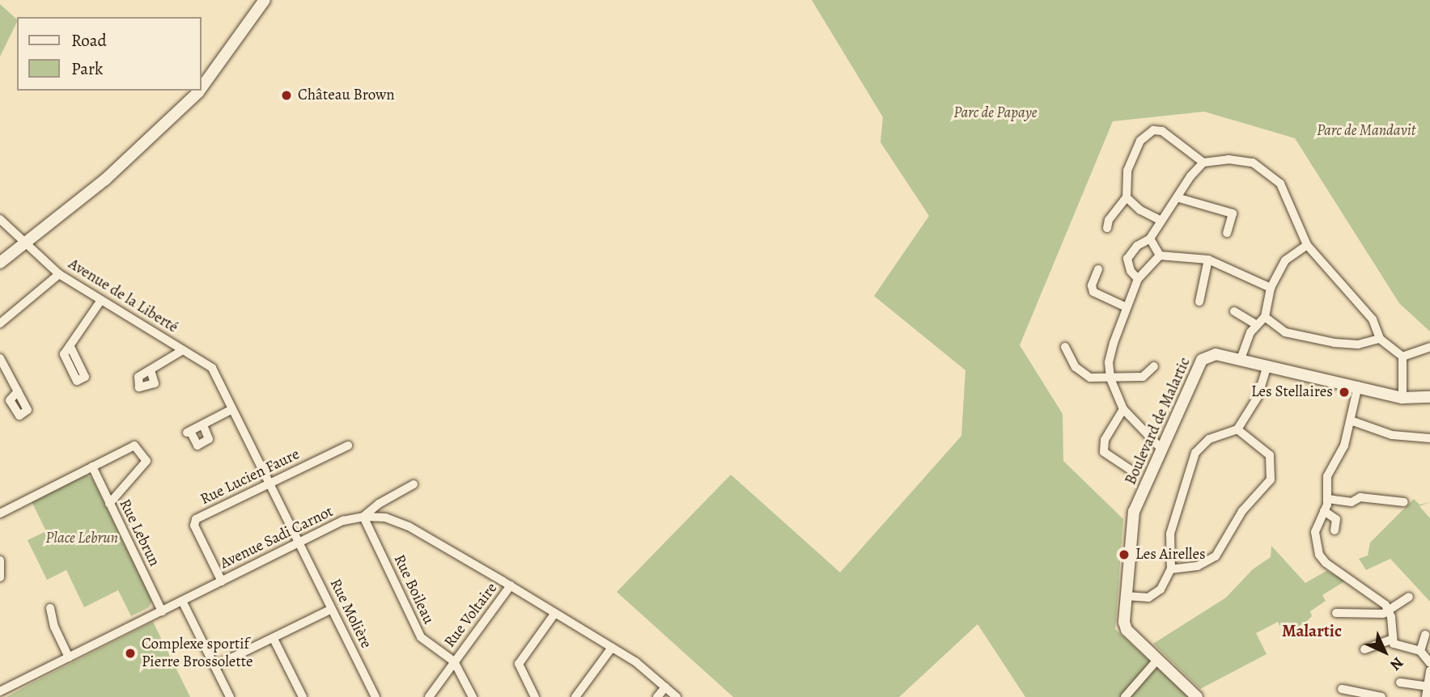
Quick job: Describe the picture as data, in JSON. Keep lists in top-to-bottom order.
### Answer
{
  "streets": {
    "street": [
      "Avenue de la Liberté",
      "Boulevard de Malartic",
      "Rue Lucien Faure",
      "Rue Lebrun",
      "Avenue Sadi Carnot",
      "Rue Boileau",
      "Rue Molière",
      "Rue Voltaire"
    ]
  },
  "crossings": [
    ["Avenue de la Liberté", "Rue Molière"],
    ["Rue Lucien Faure", "Avenue Sadi Carnot"],
    ["Rue Lucien Faure", "Rue Molière"],
    ["Rue Lebrun", "Avenue Sadi Carnot"],
    ["Avenue Sadi Carnot", "Rue Boileau"],
    ["Avenue Sadi Carnot", "Rue Molière"],
    ["Avenue Sadi Carnot", "Rue Voltaire"],
    ["Rue Boileau", "Rue Voltaire"]
  ],
  "districts": ["Malartic"],
  "parks": ["Parc de Papaye", "Parc de Mandavit", "Place Lebrun"],
  "places": [
    "Château Brown",
    "Les Stellaires",
    "Les Airelles",
    "Complexe sportif Pierre Brossolette"
  ],
  "legend": ["Road", "Park"],
  "north": "bottom right"
}
